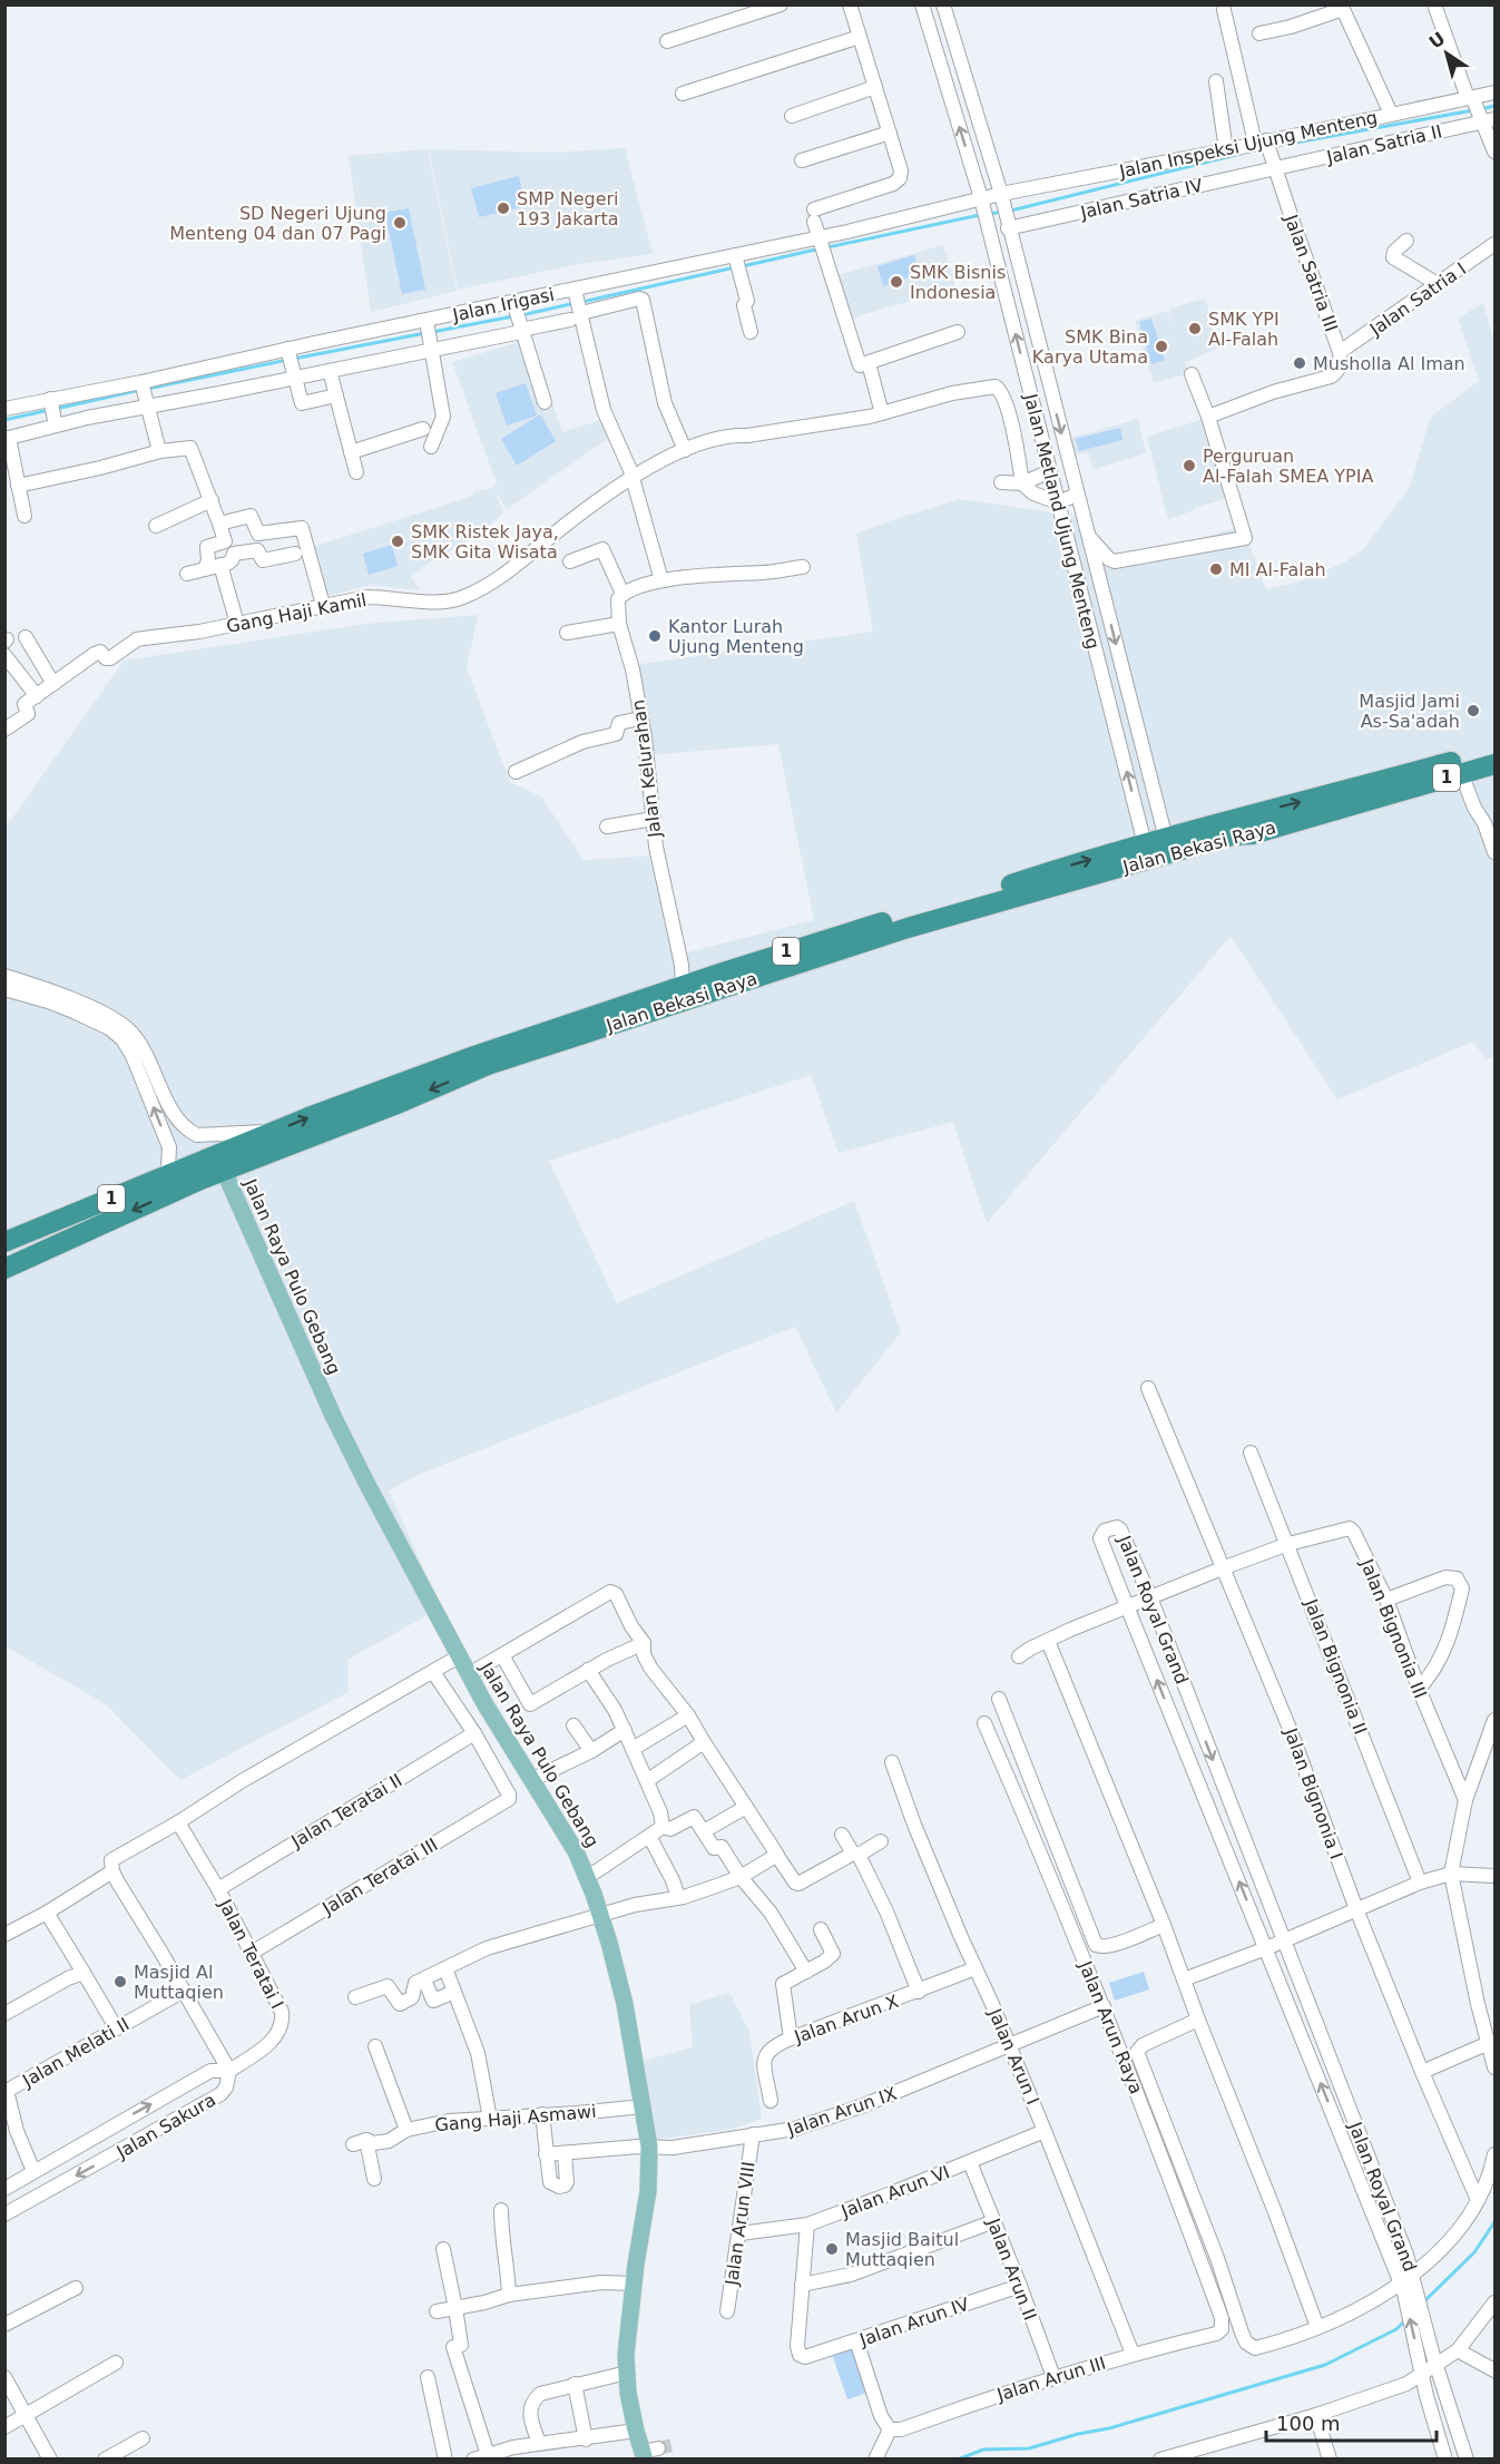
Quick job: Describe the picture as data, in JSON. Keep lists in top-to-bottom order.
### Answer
{
  "streets": {
    "highway": ["1", "Jalan Bekasi Raya"],
    "main road": ["Jalan Raya Pulo Gebang"],
    "street": [
      "Jalan Inspeksi Ujung Menteng",
      "Jalan Satria II",
      "Jalan Satria IV",
      "Jalan Satria III",
      "Jalan Satria I",
      "Jalan Irigasi",
      "Jalan Metland Ujung Menteng",
      "Gang Haji Kamil",
      "Jalan Kelurahan",
      "Jalan Royal Grand",
      "Jalan Bignonia III",
      "Jalan Bignonia II",
      "Jalan Bignonia I",
      "Jalan Teratai II",
      "Jalan Teratai III",
      "Jalan Teratai I",
      "Jalan Arun X",
      "Jalan Arun Raya",
      "Jalan Melati II",
      "Jalan Arun I",
      "Jalan Arun IX",
      "Gang Haji Asmawi",
      "Jalan Sakura",
      "Jalan Arun VI",
      "Jalan Arun VIII",
      "Jalan Arun II",
      "Jalan Arun IV",
      "Jalan Arun III"
    ]
  },
  "crossings": [
    ["Jalan Inspeksi Ujung Menteng", "Jalan Satria III"],
    ["Jalan Inspeksi Ujung Menteng", "Jalan Irigasi"],
    ["Jalan Inspeksi Ujung Menteng", "Jalan Metland Ujung Menteng"],
    ["Jalan Satria II", "Jalan Satria IV"],
    ["Jalan Satria II", "Jalan Satria III"],
    ["Jalan Satria IV", "Jalan Satria III"],
    ["Jalan Satria IV", "Jalan Metland Ujung Menteng"],
    ["Jalan Satria III", "Jalan Satria I"],
    ["Jalan Irigasi", "Jalan Metland Ujung Menteng"],
    ["Jalan Metland Ujung Menteng", "Jalan Bekasi Raya"],
    ["Jalan Kelurahan", "Jalan Bekasi Raya"],
    ["Jalan Bekasi Raya", "Jalan Raya Pulo Gebang"],
    ["Jalan Raya Pulo Gebang", "Jalan Arun IX"],
    ["Jalan Raya Pulo Gebang", "Gang Haji Asmawi"],
    ["Jalan Royal Grand", "Jalan Bignonia III"],
    ["Jalan Bignonia III", "Jalan Bignonia II"],
    ["Jalan Bignonia III", "Jalan Bignonia I"],
    ["Jalan Teratai II", "Jalan Teratai III"],
    ["Jalan Teratai II", "Jalan Teratai I"],
    ["Jalan Teratai III", "Jalan Teratai I"],
    ["Jalan Teratai I", "Jalan Sakura"],
    ["Jalan Arun X", "Jalan Arun I"],
    ["Jalan Arun Raya", "Jalan Arun IX"],
    ["Jalan Arun Raya", "Jalan Arun III"],
    ["Jalan Arun I", "Jalan Arun IX"],
    ["Jalan Arun I", "Jalan Arun VI"],
    ["Jalan Arun I", "Jalan Arun III"],
    ["Jalan Arun IX", "Jalan Arun VIII"],
    ["Jalan Arun VI", "Jalan Arun VIII"],
    ["Jalan Arun VI", "Jalan Arun II"],
    ["Jalan Arun II", "Jalan Arun IV"],
    ["Jalan Arun II", "Jalan Arun III"]
  ],
  "places": [
    "SMP Negeri 193 Jakarta",
    "SD Negeri Ujung Menteng 04 dan 07 Pagi",
    "SMK Bisnis Indonesia",
    "SMK YPI Al-Falah",
    "SMK Bina Karya Utama",
    "Musholla Al Iman",
    "Perguruan Al-Falah SMEA YPIA",
    "SMK Ristek Jaya, SMK Gita Wisata",
    "MI Al-Falah",
    "Kantor Lurah Ujung Menteng",
    "Masjid Jami As-Sa'adah",
    "Masjid Al Muttaqien",
    "Masjid Baitul Muttaqien"
  ],
  "scale_bar": "100 m",
  "north": "top left"
}
